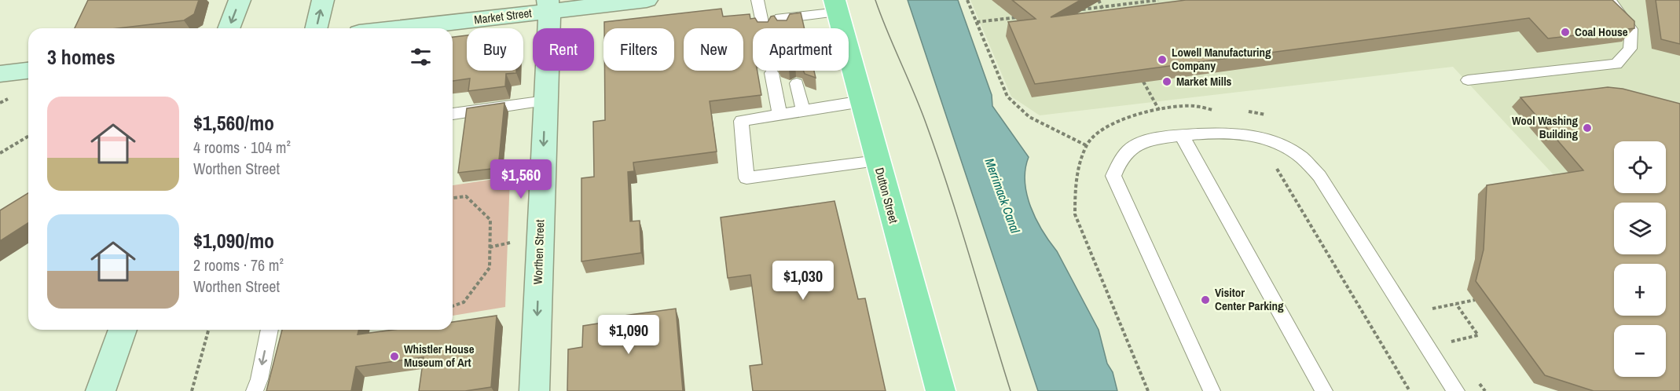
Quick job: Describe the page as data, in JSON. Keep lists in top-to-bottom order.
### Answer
{
  "streets": {
    "main road": ["Dutton Street"],
    "street": ["Market Street", "Worthen Street"]
  },
  "crossings": [
    ["Market Street", "Worthen Street"]
  ],
  "one_way": ["Worthen Street"],
  "water": ["Merrimack Canal"],
  "places": [
    "Coal House",
    "Lowell Manufacturing Company",
    "Market Mills",
    "Wool Washing Building",
    "Visitor Center Parking",
    "Whistler House Museum of Art"
  ],
  "page": {
    "chip": [
      "Buy",
      "Rent",
      "Filters",
      "New",
      "Apartment"
    ],
    "heading": "3 homes",
    "list": [
      {
        "name": "$1,560/mo",
        "note": "4 rooms · 104 m² · Worthen Street"
      },
      {
        "name": "$1,090/mo",
        "note": "2 rooms · 76 m² · Worthen Street"
      }
    ],
    "map_buttons": ["+", "−"],
    "price": ["$1,560", "$1,030", "$1,090"]
  }
}
